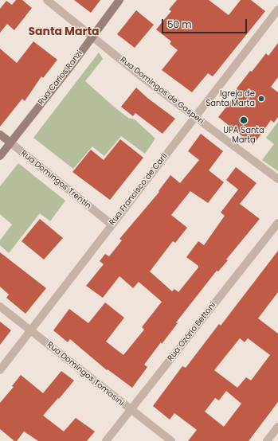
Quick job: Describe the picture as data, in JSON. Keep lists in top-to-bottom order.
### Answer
{
  "streets": {
    "main road": ["Rua Carlos Ranzi", "Rua Domingos Trentin"],
    "street": [
      "Rua Domingos de Gasperi",
      "Rua Francisco de Carli",
      "Rua Ozório Bettoni",
      "Rua Domingos Tomasini"
    ]
  },
  "crossings": [
    ["Rua Carlos Ranzi", "Rua Domingos de Gasperi"],
    ["Rua Carlos Ranzi", "Rua Domingos Trentin"],
    ["Rua Domingos de Gasperi", "Rua Francisco de Carli"],
    ["Rua Domingos Trentin", "Rua Francisco de Carli"],
    ["Rua Francisco de Carli", "Rua Domingos Tomasini"],
    ["Rua Ozório Bettoni", "Rua Domingos Tomasini"]
  ],
  "districts": ["Santa Marta"],
  "places": ["Igreja de Santa Marta", "UPA Santa Marta"],
  "scale_bar": "50 m"
}
